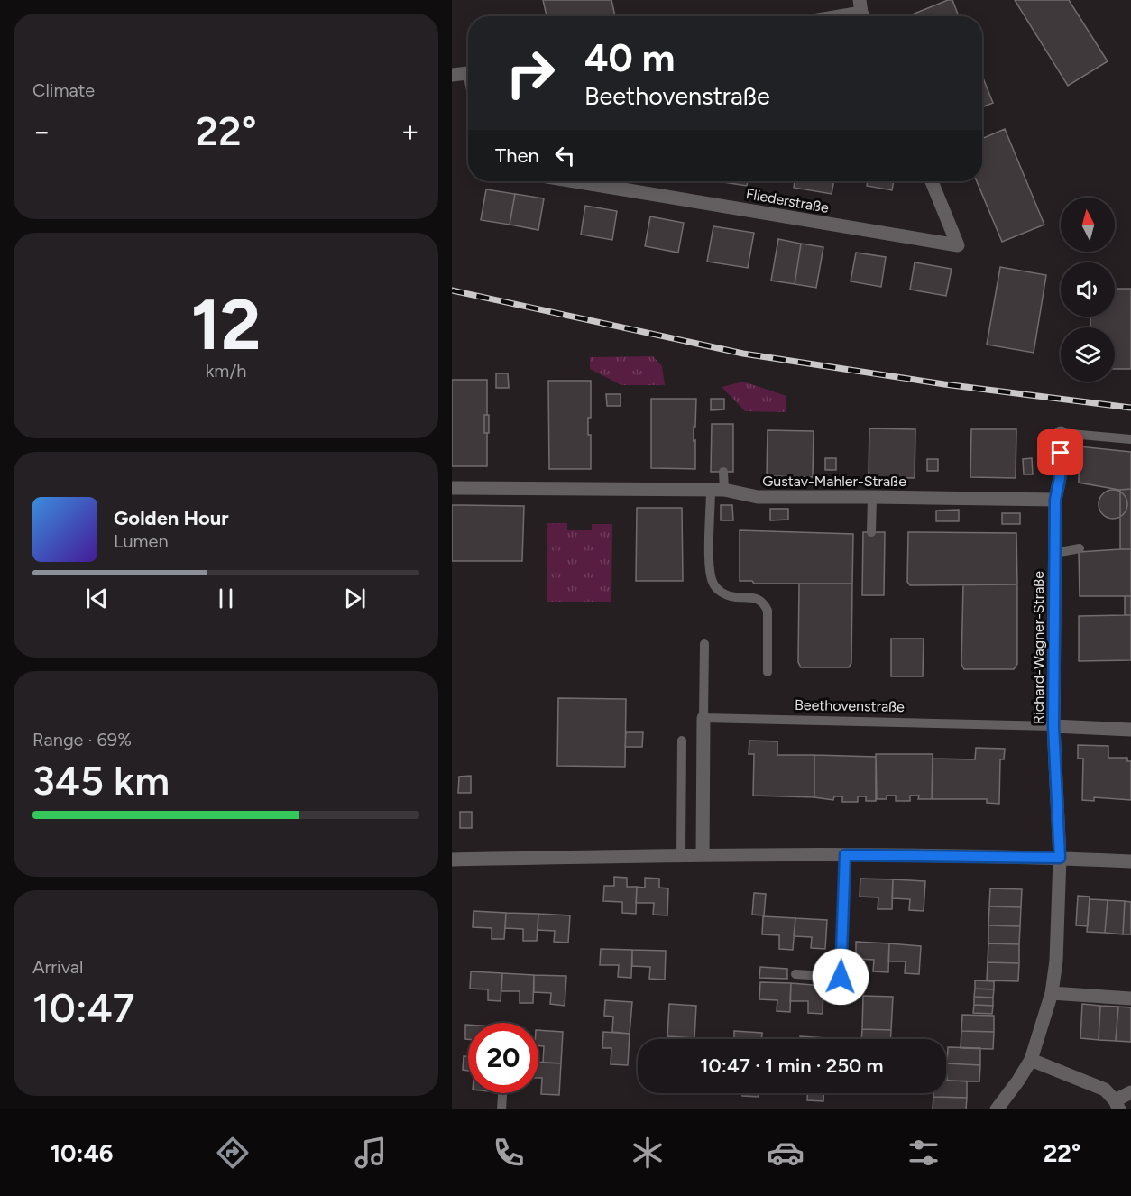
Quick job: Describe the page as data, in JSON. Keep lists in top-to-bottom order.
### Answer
{
  "streets": {
    "street": [
      "Fliederstraße",
      "Gustav-Mahler-Straße",
      "Richard-Wagner-Straße",
      "Beethovenstraße"
    ]
  },
  "crossings": [
    ["Gustav-Mahler-Straße", "Richard-Wagner-Straße"],
    ["Richard-Wagner-Straße", "Beethovenstraße"]
  ],
  "north": "top",
  "page": {
    "tile": [
      "Climate",
      ["12", "km/h"],
      ["Range · 69%", "345 km"],
      ["Arrival", "10:47"]
    ],
    "turn": ["40 m", "Beethovenstraße"],
    "heat": ["−", "22°", "+"],
    "then": "Then",
    "song": ["Golden Hour", "Lumen"],
    "limit": "20",
    "trip": "10:47 · 1 min · 250 m",
    "tabs": ["10:46", "22°"]
  }
}
